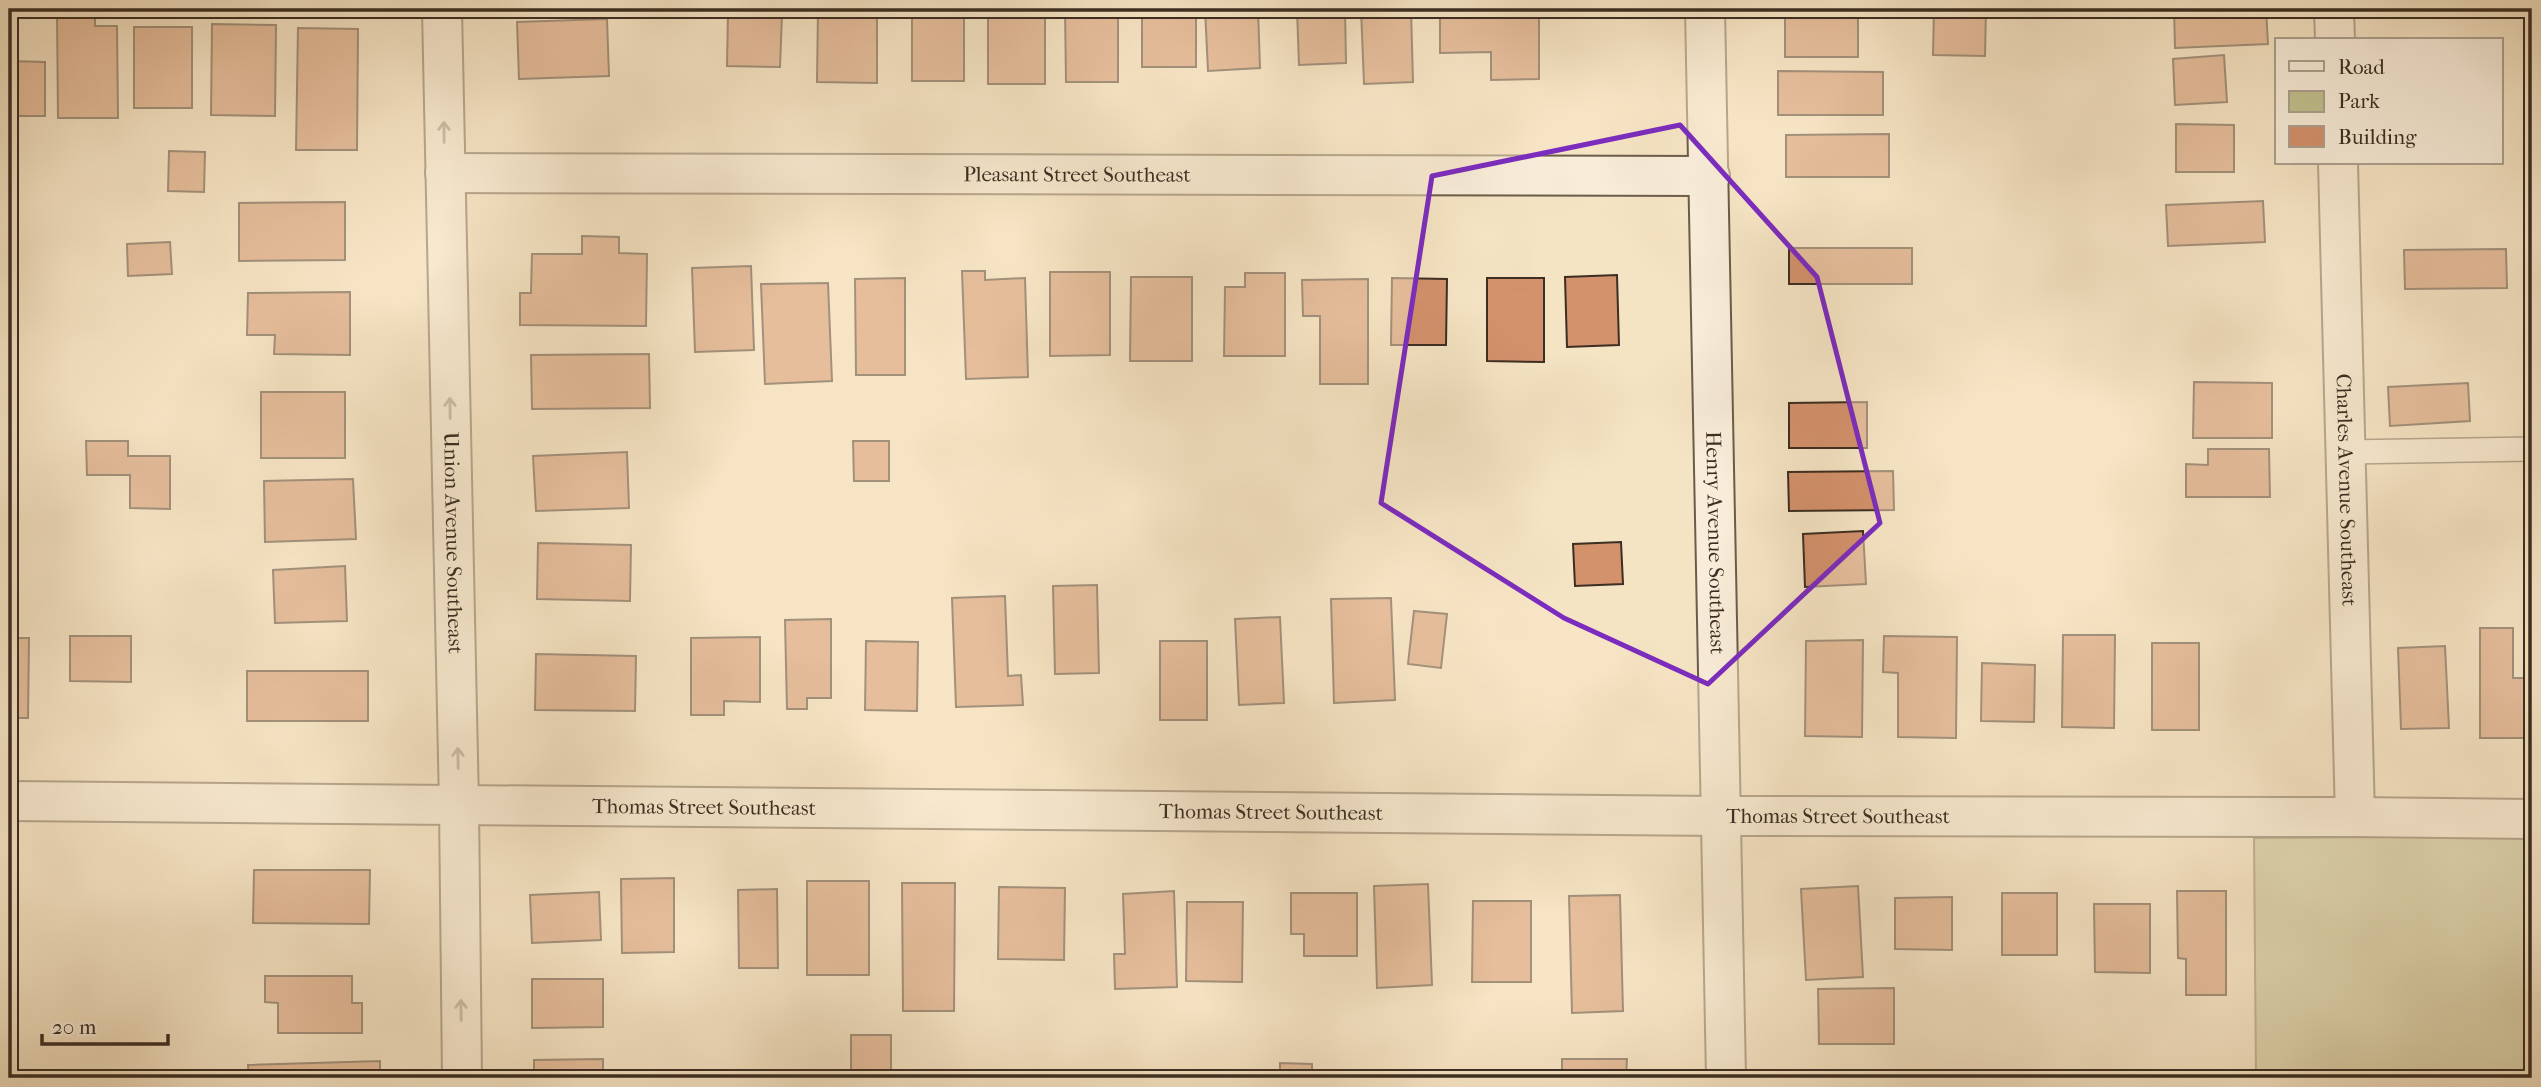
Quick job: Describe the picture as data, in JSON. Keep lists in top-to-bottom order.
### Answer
{
  "streets": {
    "street": [
      "Pleasant Street Southeast",
      "Charles Avenue Southeast",
      "Union Avenue Southeast",
      "Henry Avenue Southeast",
      "Thomas Street Southeast"
    ]
  },
  "crossings": [
    ["Pleasant Street Southeast", "Union Avenue Southeast"],
    ["Pleasant Street Southeast", "Henry Avenue Southeast"],
    ["Charles Avenue Southeast", "Thomas Street Southeast"],
    ["Union Avenue Southeast", "Thomas Street Southeast"],
    ["Henry Avenue Southeast", "Thomas Street Southeast"]
  ],
  "one_way": ["Union Avenue Southeast"],
  "legend": ["Road", "Park", "Building"],
  "scale_bar": "20 m"
}
